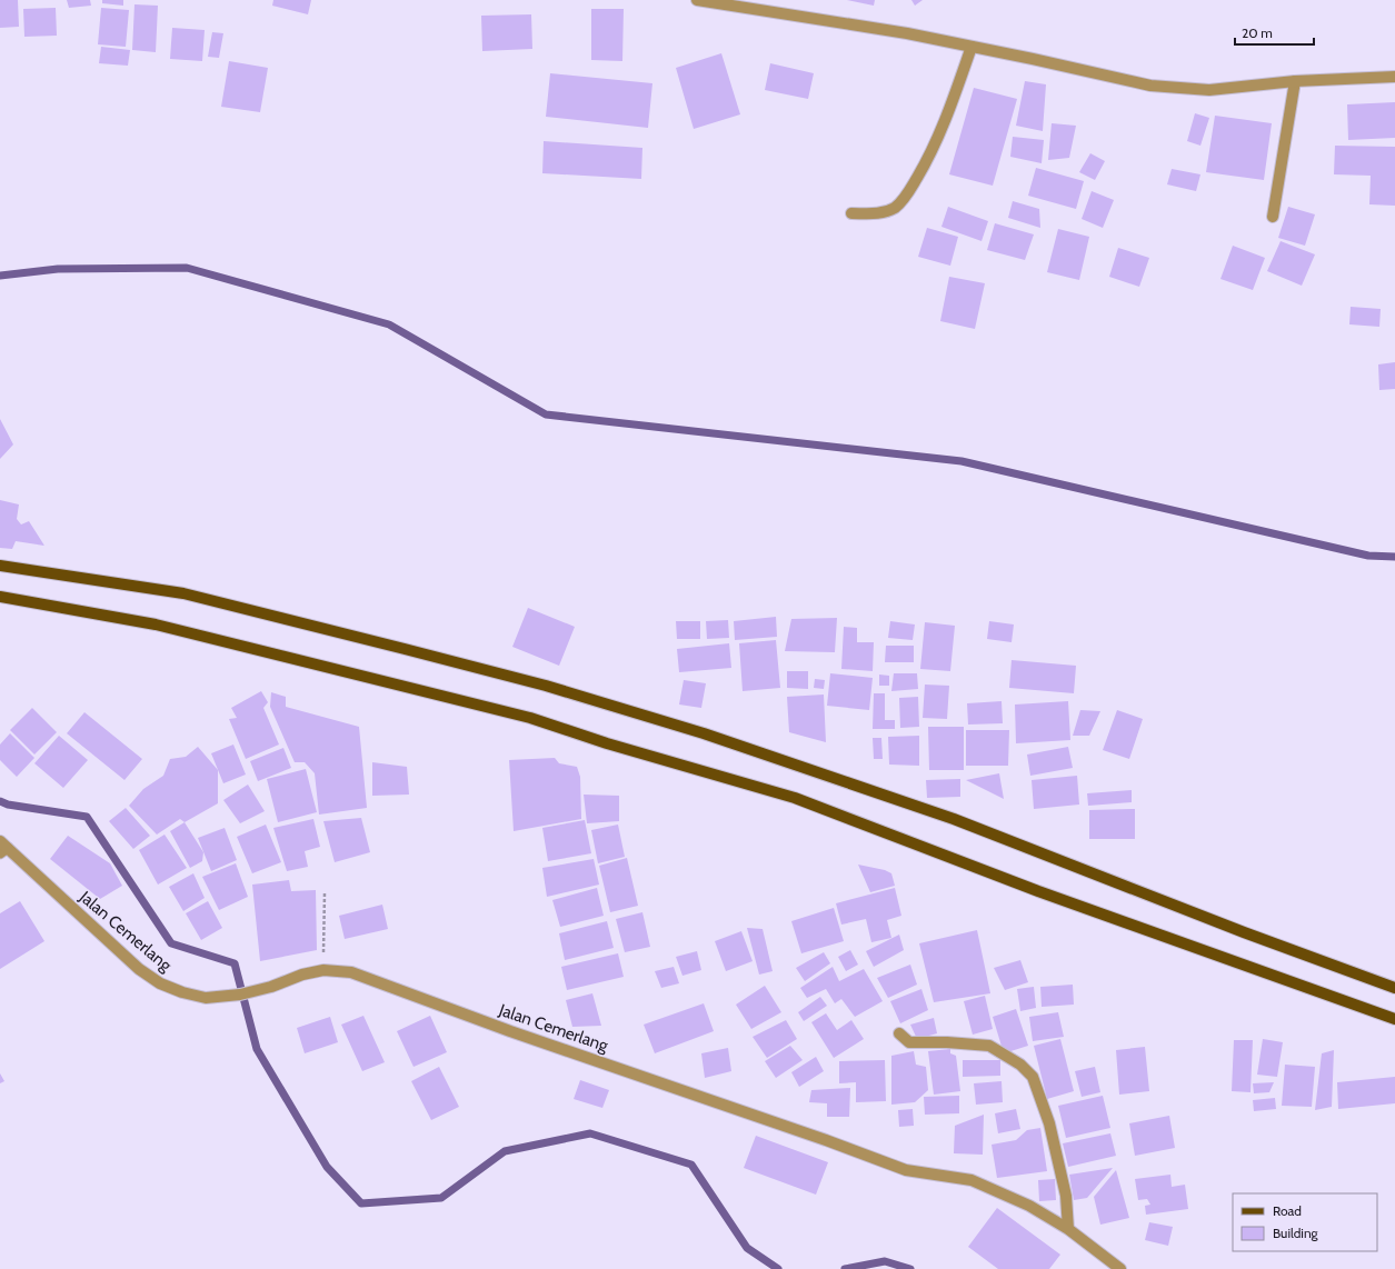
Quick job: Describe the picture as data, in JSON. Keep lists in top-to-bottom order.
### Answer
{
  "streets": {
    "street": ["Jalan Cemerlang"]
  },
  "legend": ["Road", "Building"],
  "scale_bar": "20 m"
}
